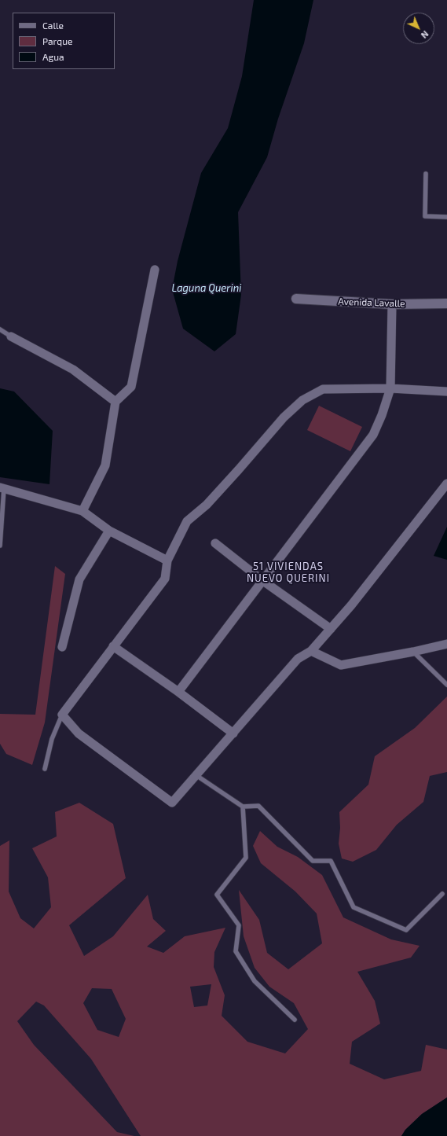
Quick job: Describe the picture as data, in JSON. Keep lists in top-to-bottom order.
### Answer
{
  "streets": {
    "street": ["Avenida Lavalle"]
  },
  "districts": ["51 VIVIENDAS NUEVO QUERINI"],
  "water": ["Laguna Querini"],
  "legend": ["Calle", "Parque", "Agua"],
  "north": "bottom right"
}
